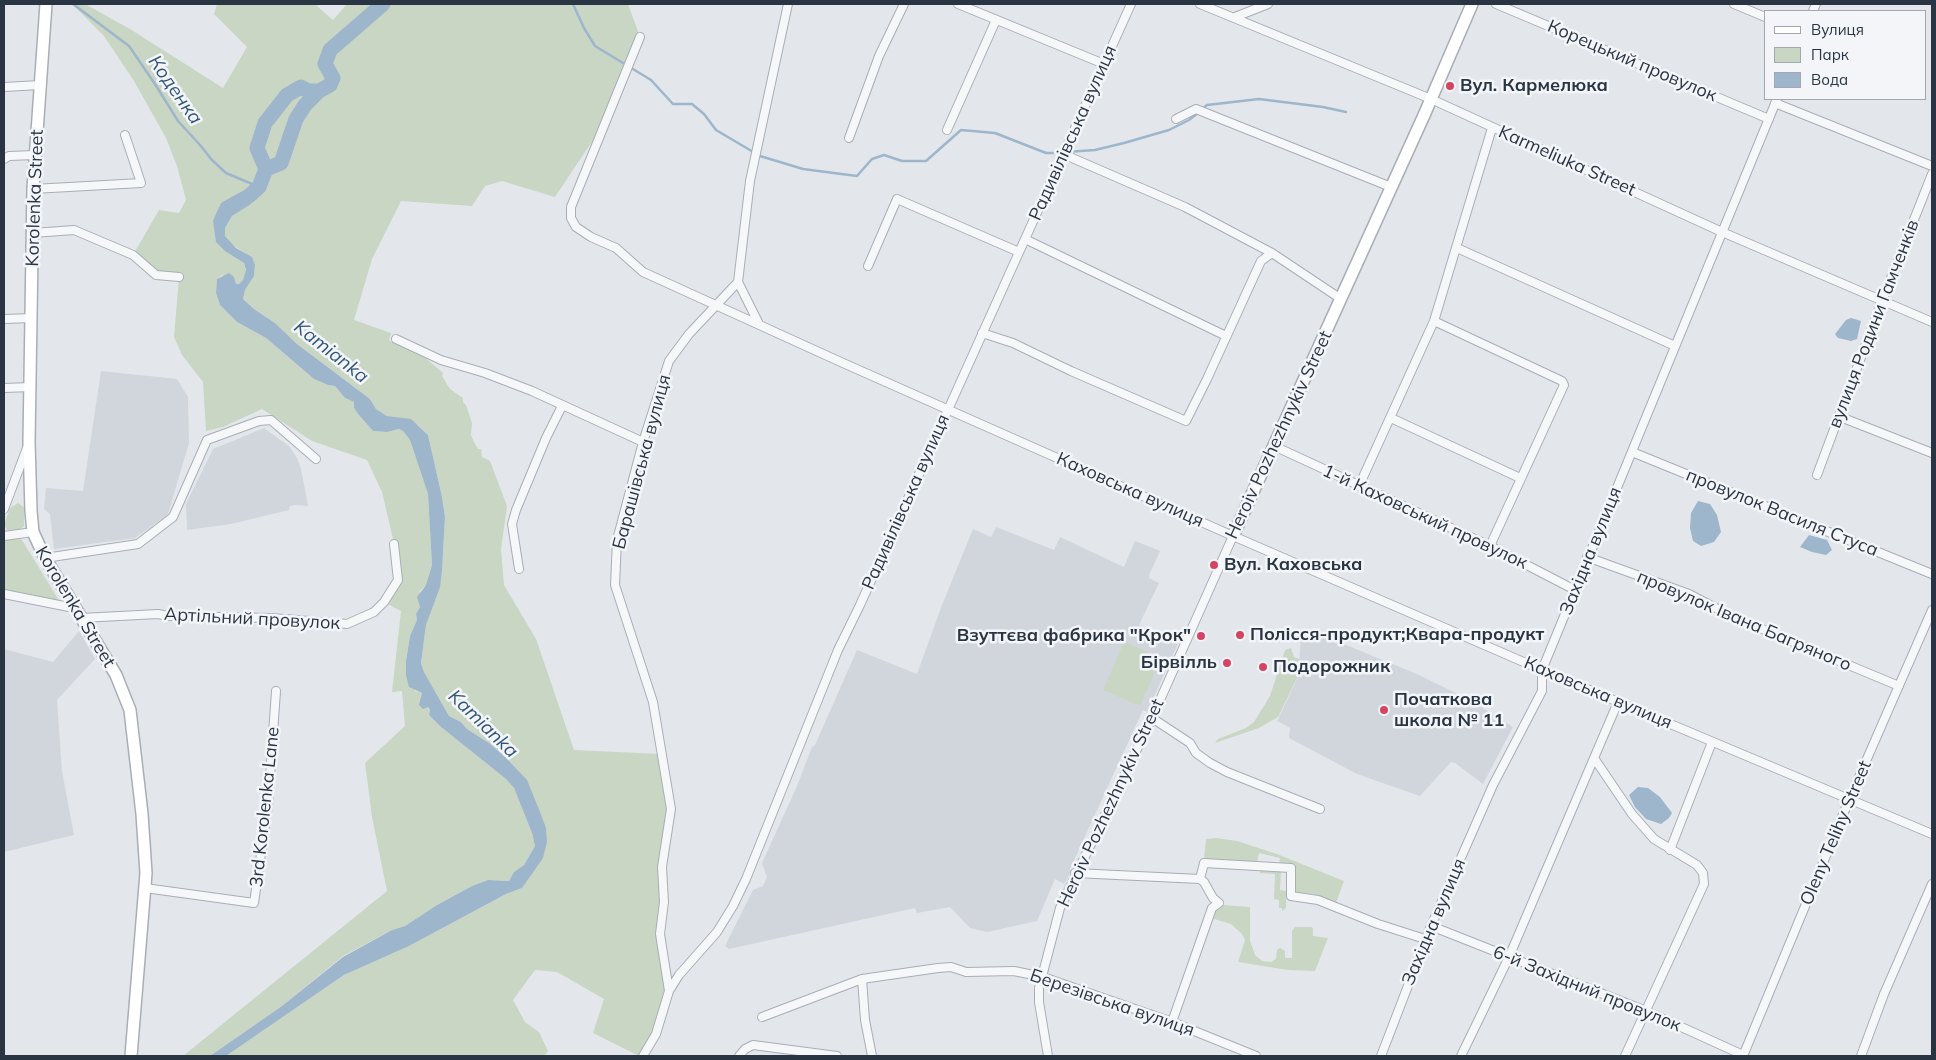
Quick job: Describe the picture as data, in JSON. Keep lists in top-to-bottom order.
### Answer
{
  "streets": {
    "street": [
      "Корецький провулок",
      "Радивілівська вулиця",
      "Karmeliuka Street",
      "Korolenka Street",
      "вулиця Родини Гамченків",
      "Heroiv Pozhezhnykiv Street",
      "Барашівська вулиця",
      "Каховська вулиця",
      "провулок Василя Стуса",
      "1-й Каховський провулок",
      "Західна вулиця",
      "Артільний провулок",
      "провулок Івана Багряного",
      "3rd Korolenka Lane",
      "Oleny Telihy Street",
      "6-й Західний провулок",
      "Березівська вулиця"
    ]
  },
  "crossings": [
    ["Корецький провулок", "Західна вулиця"],
    ["Радивілівська вулиця", "Барашівська вулиця"],
    ["Радивілівська вулиця", "Каховська вулиця"],
    ["Karmeliuka Street", "вулиця Родини Гамченків"],
    ["Karmeliuka Street", "Heroiv Pozhezhnykiv Street"],
    ["Karmeliuka Street", "Західна вулиця"],
    ["Korolenka Street", "Артільний провулок"],
    ["Korolenka Street", "3rd Korolenka Lane"],
    ["Heroiv Pozhezhnykiv Street", "Каховська вулиця"],
    ["Heroiv Pozhezhnykiv Street", "1-й Каховський провулок"],
    ["Heroiv Pozhezhnykiv Street", "Березівська вулиця"],
    ["Барашівська вулиця", "Каховська вулиця"],
    ["Каховська вулиця", "Західна вулиця"],
    ["Каховська вулиця", "Oleny Telihy Street"],
    ["провулок Василя Стуса", "Західна вулиця"],
    ["1-й Каховський провулок", "Західна вулиця"],
    ["Західна вулиця", "провулок Івана Багряного"],
    ["Західна вулиця", "6-й Західний провулок"],
    ["провулок Івана Багряного", "Oleny Telihy Street"],
    ["Oleny Telihy Street", "6-й Західний провулок"]
  ],
  "water": ["Коденка", "Kamianka"],
  "places": [
    "Вул. Кармелюка",
    "Вул. Каховська",
    "Полісся-продукт;Квара-продукт",
    "Взуттєва фабрика \"Крок\"",
    "Бірвілль",
    "Подорожник",
    "Початкова школа № 11"
  ],
  "legend": ["Вулиця", "Парк", "Вода"]
}
